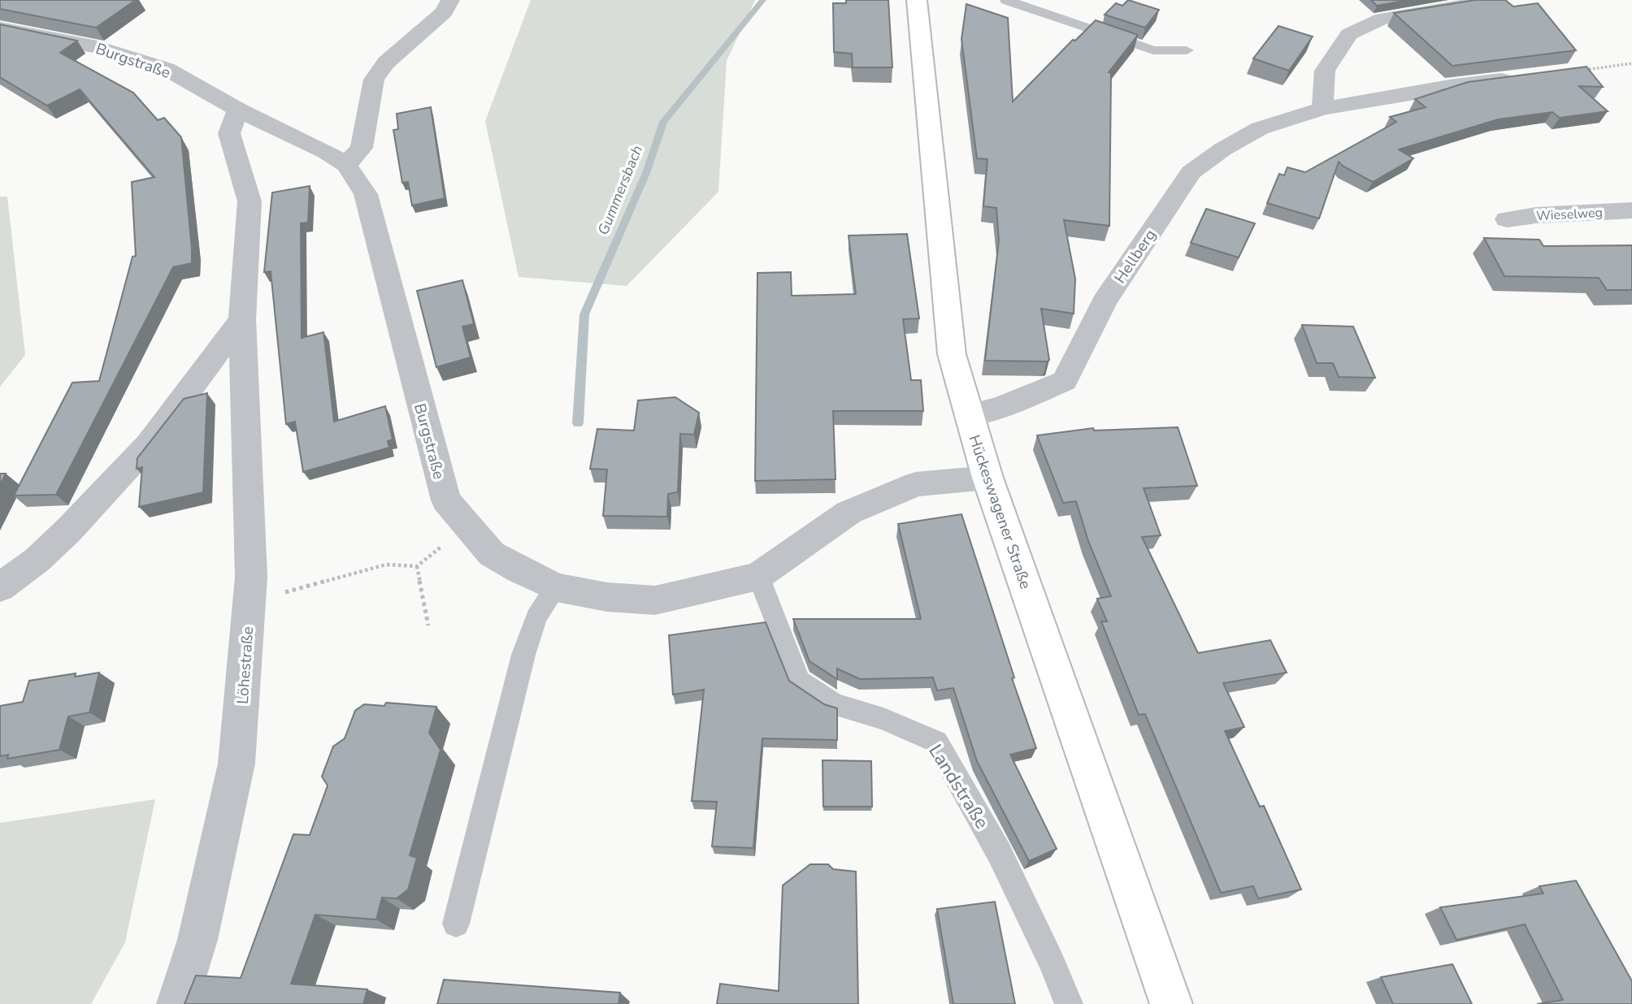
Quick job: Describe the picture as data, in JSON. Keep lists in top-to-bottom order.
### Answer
{
  "streets": {
    "street": [
      "Burgstraße",
      "Wieselweg",
      "Hellberg",
      "Hückeswagener Straße",
      "Löhestraße"
    ],
    "lane": ["Landstraße"]
  },
  "crossings": [
    ["Burgstraße", "Hückeswagener Straße"],
    ["Burgstraße", "Löhestraße"],
    ["Burgstraße", "Landstraße"],
    ["Hellberg", "Hückeswagener Straße"]
  ],
  "water": ["Gummersbach"]
}
